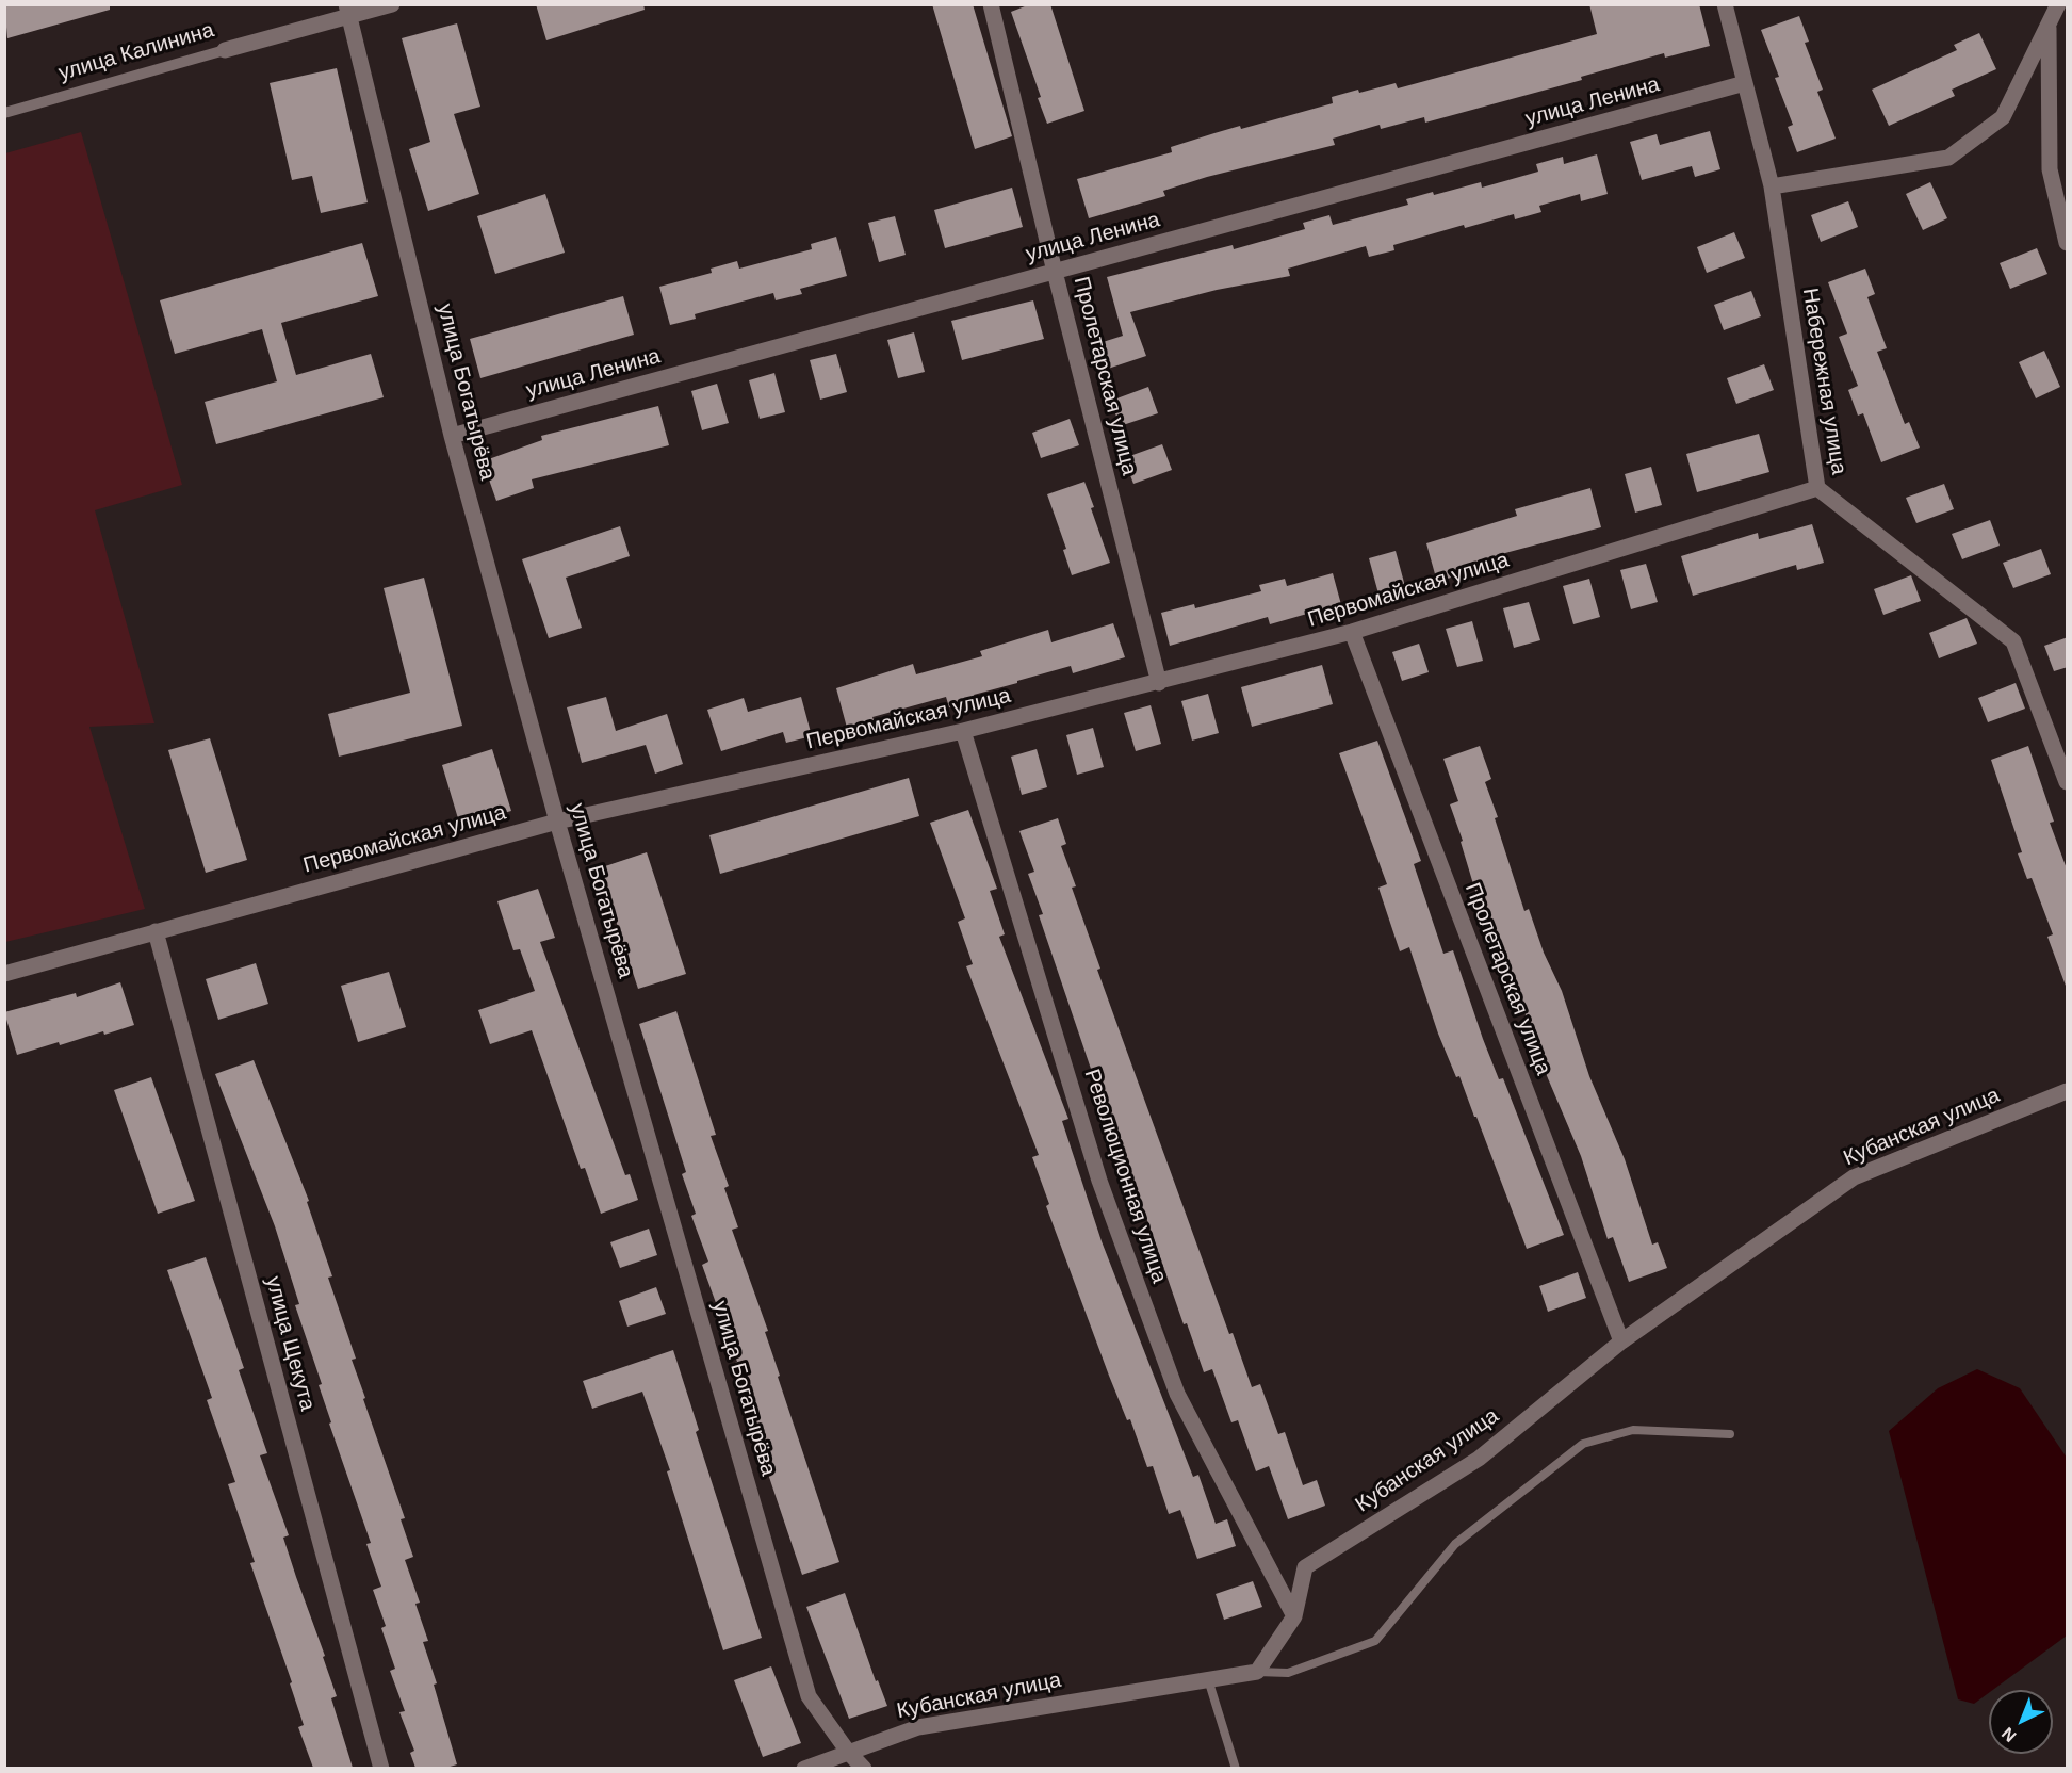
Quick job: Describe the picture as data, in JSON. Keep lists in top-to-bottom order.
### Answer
{
  "streets": {
    "street": [
      "улица Калинина",
      "улица Ленина",
      "Пролетарская улица",
      "Набережная улица",
      "улица Богатырёва",
      "Первомайская улица",
      "Кубанская улица",
      "Революционная улица",
      "улица Щекута"
    ]
  },
  "crossings": [
    ["улица Калинина", "улица Богатырёва"],
    ["улица Ленина", "Пролетарская улица"],
    ["улица Ленина", "Набережная улица"],
    ["улица Ленина", "улица Богатырёва"],
    ["Пролетарская улица", "Первомайская улица"],
    ["Пролетарская улица", "Кубанская улица"],
    ["Набережная улица", "Первомайская улица"],
    ["улица Богатырёва", "Первомайская улица"],
    ["улица Богатырёва", "Кубанская улица"],
    ["Первомайская улица", "Революционная улица"],
    ["Первомайская улица", "улица Щекута"],
    ["Кубанская улица", "Революционная улица"]
  ],
  "north": "bottom left"
}
